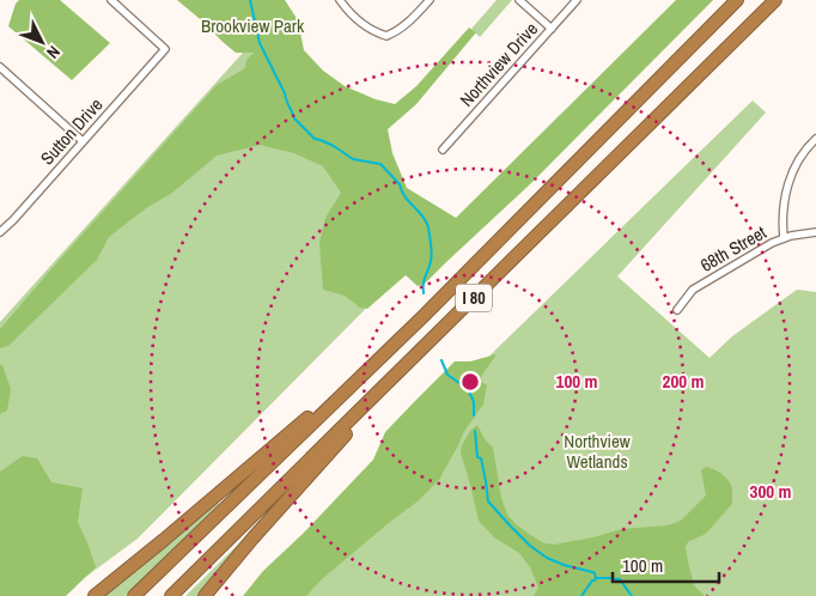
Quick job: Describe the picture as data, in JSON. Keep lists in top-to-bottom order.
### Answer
{
  "streets": {
    "highway": ["I 80"],
    "street": ["Northview Drive", "Sutton Drive", "68th Street"]
  },
  "parks": ["Brookview Park", "Northview Wetlands"],
  "scale_bar": "100 m",
  "north": "bottom right",
  "rings": ["100 m", "200 m", "300 m"]
}
